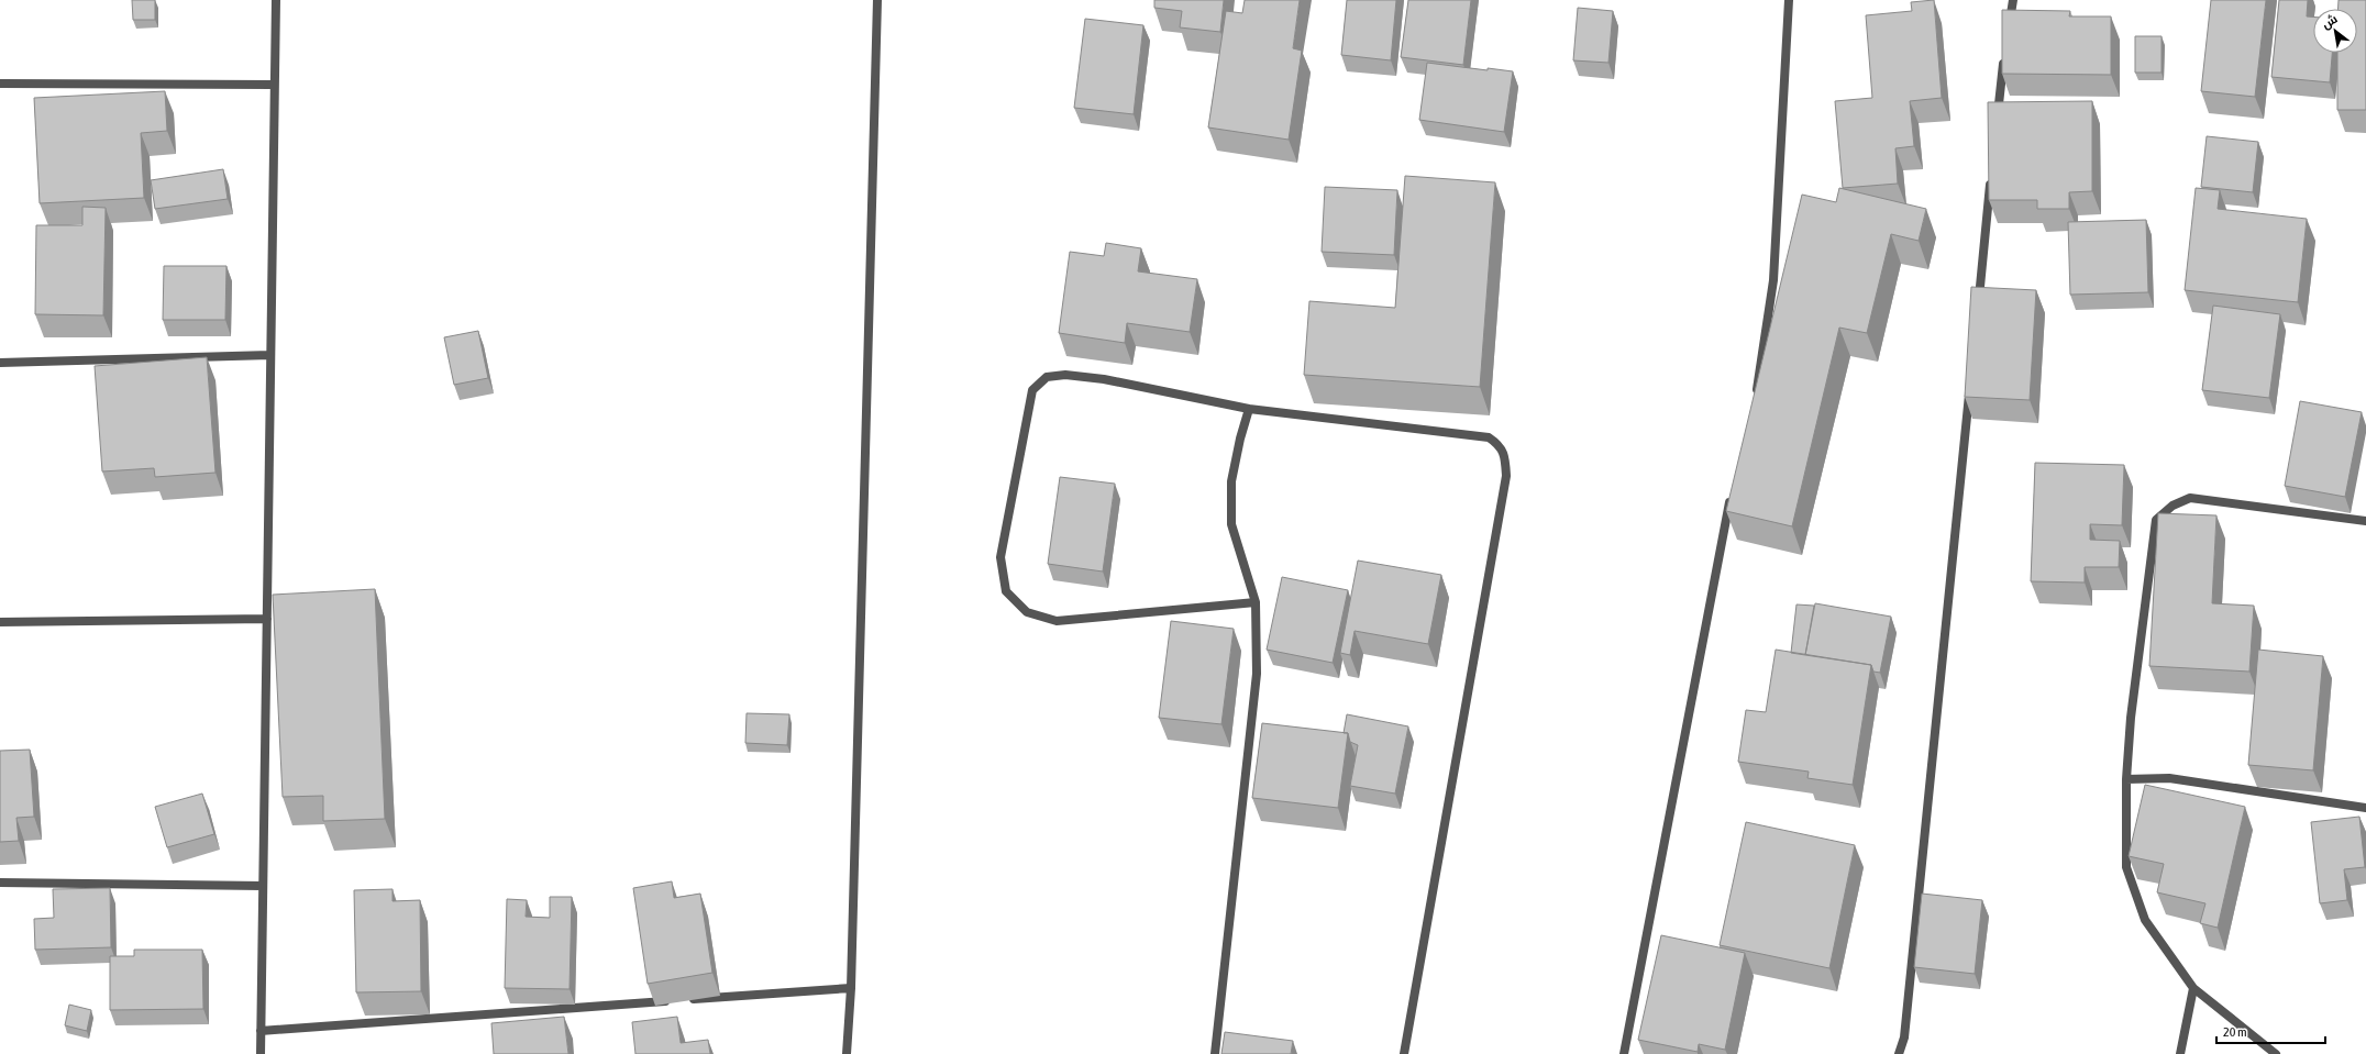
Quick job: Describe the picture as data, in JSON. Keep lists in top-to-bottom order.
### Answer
{
  "scale_bar": "20 m",
  "north": "top left"
}
